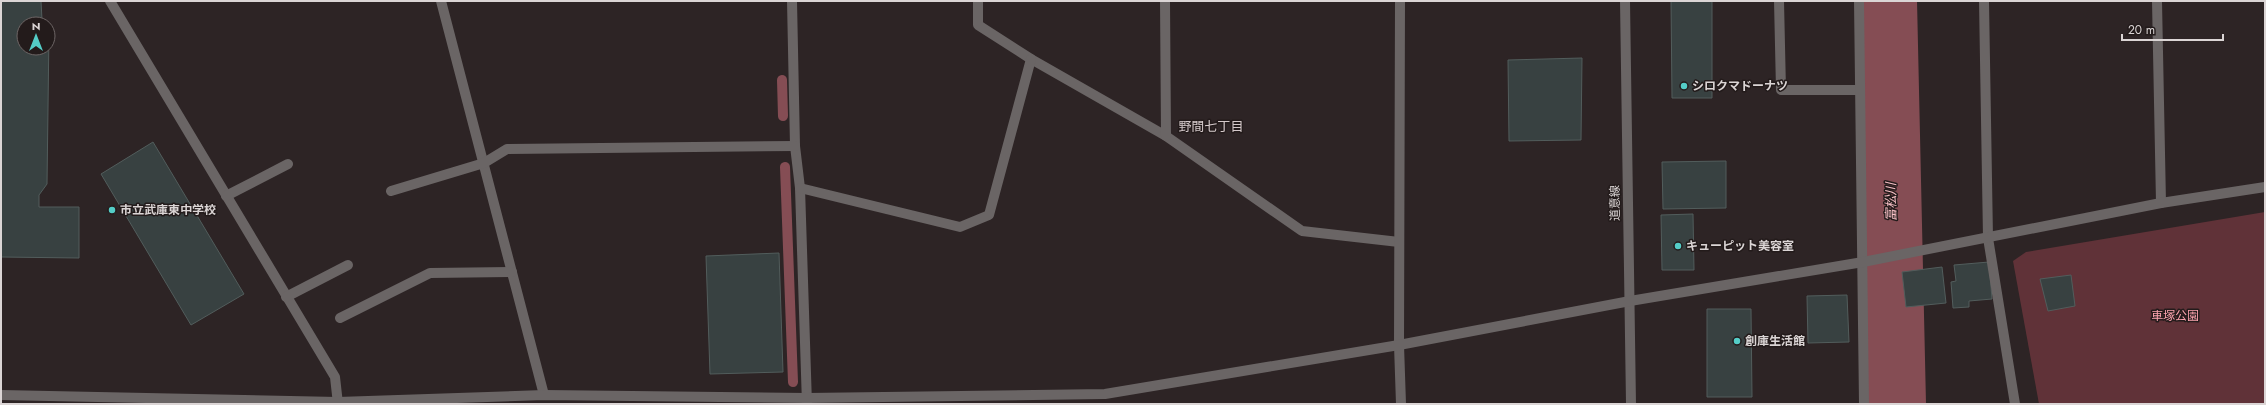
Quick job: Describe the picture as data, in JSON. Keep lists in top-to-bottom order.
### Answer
{
  "streets": {
    "street": ["道意線"]
  },
  "districts": ["野間七丁目"],
  "water": ["富松川"],
  "parks": ["車塚公園"],
  "places": [
    "シロクマドーナツ",
    "市立武庫東中学校",
    "キューピット美容室",
    "創庫生活館"
  ],
  "scale_bar": "20 m",
  "north": "top"
}
